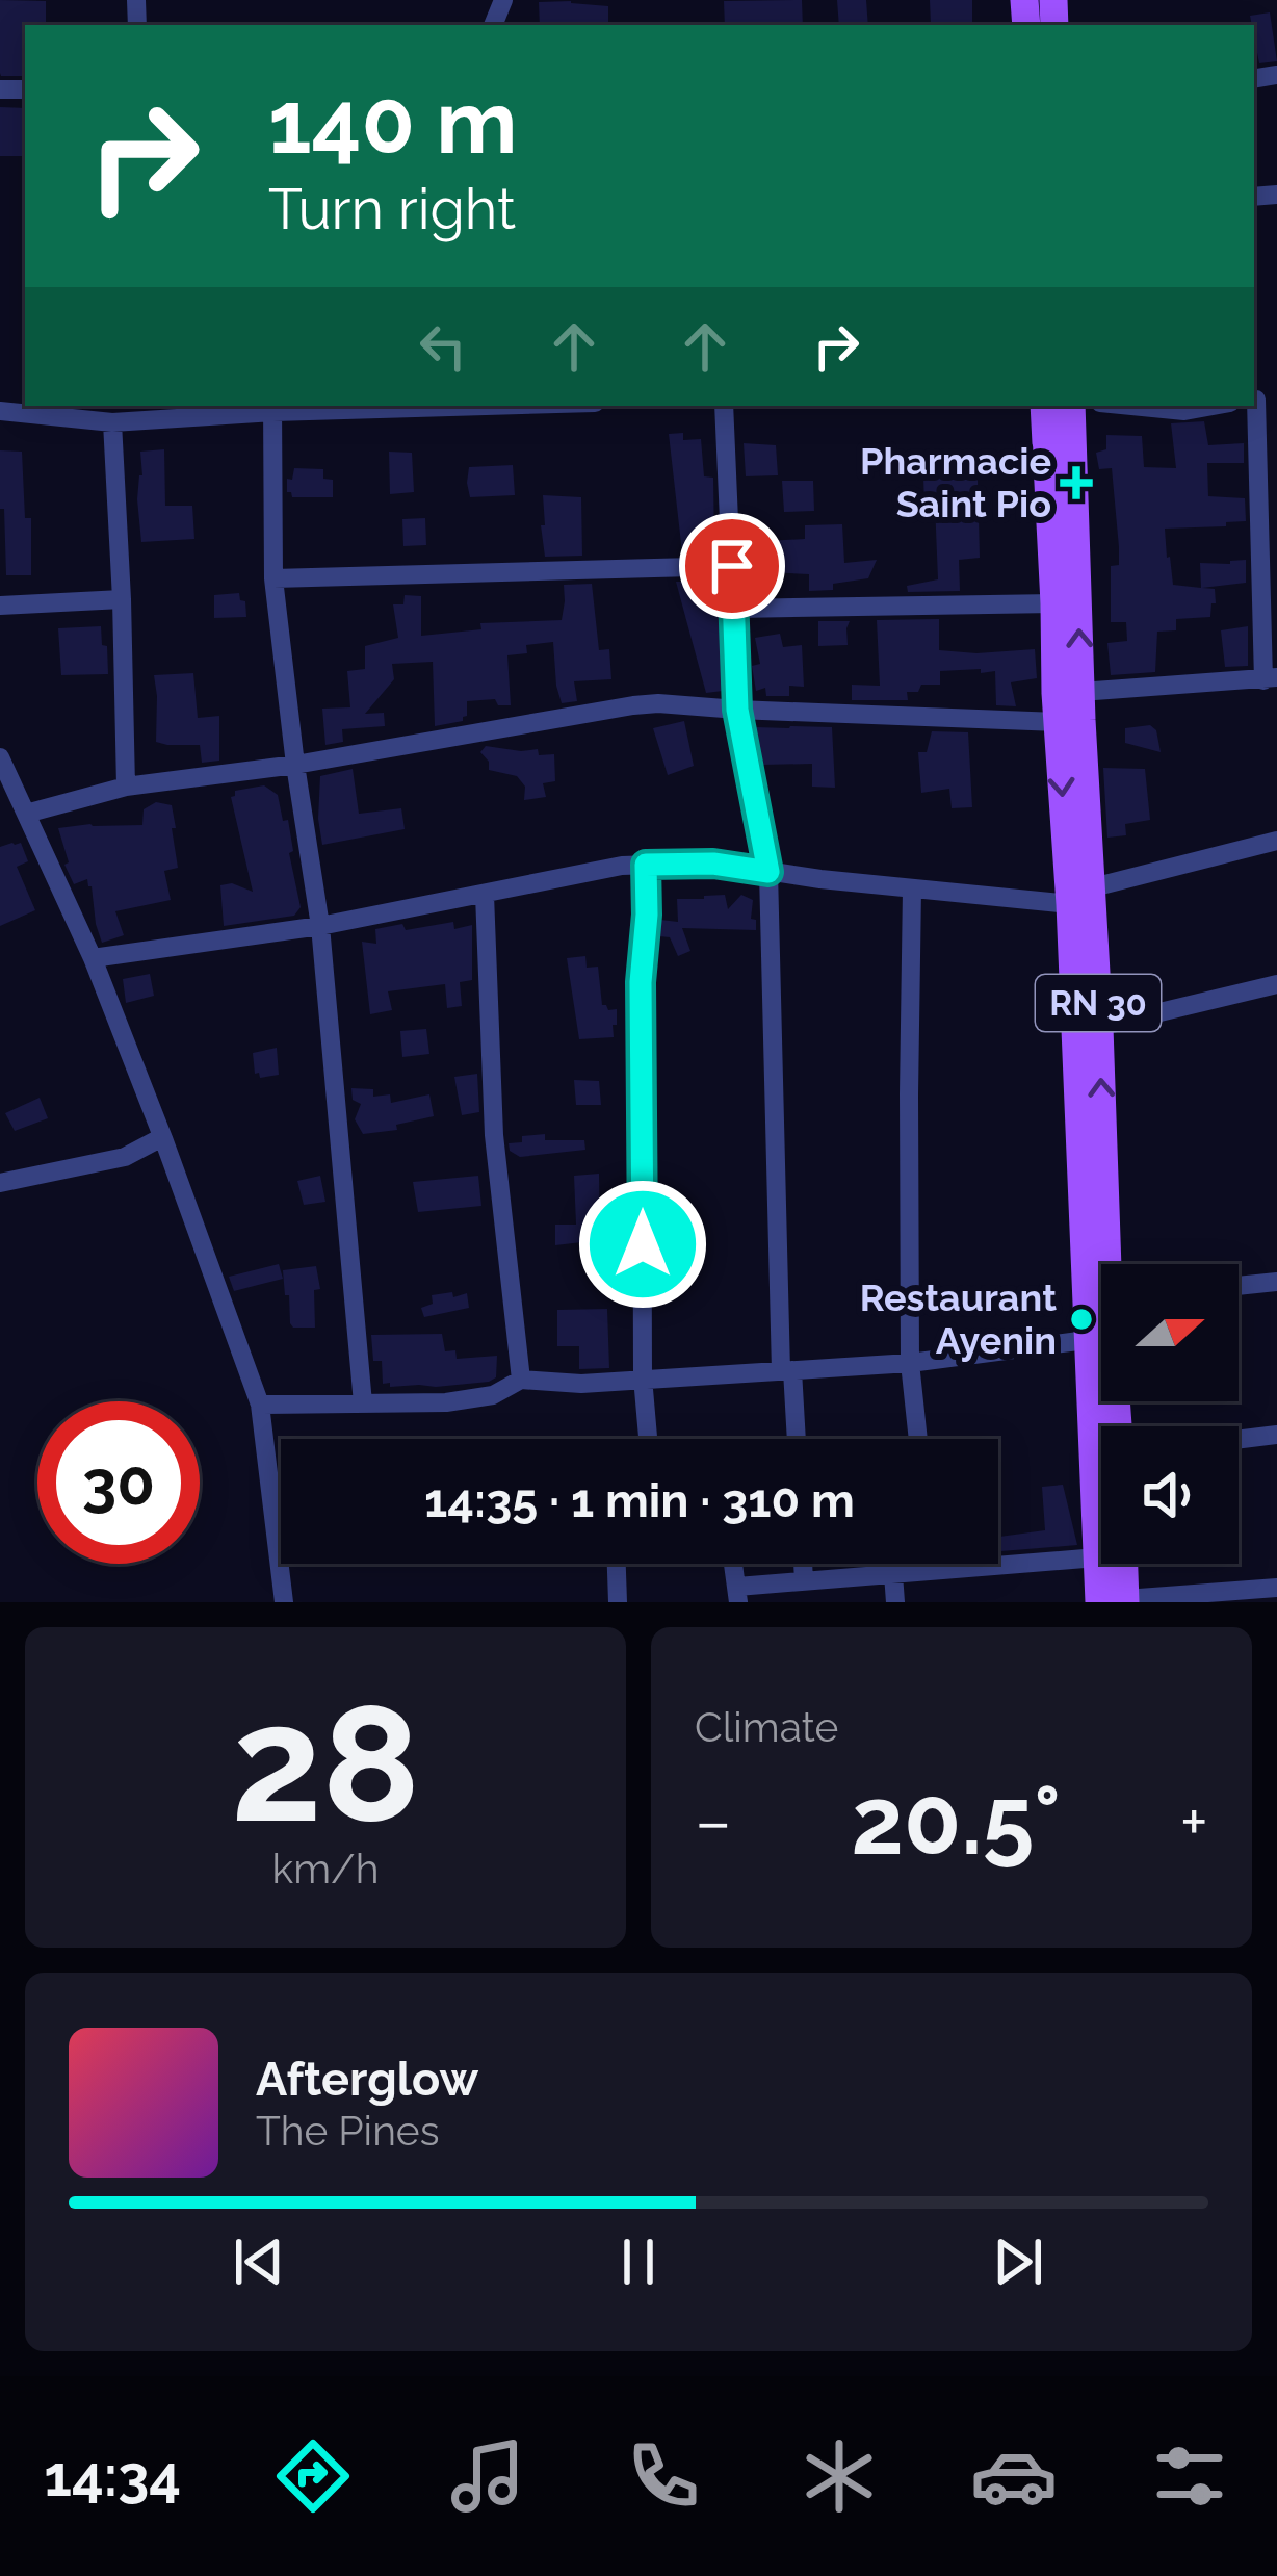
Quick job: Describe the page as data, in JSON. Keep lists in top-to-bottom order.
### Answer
{
  "streets": {
    "main road": ["RN 30"]
  },
  "places": {
    "health": ["Pharmacie Saint Pio"],
    "other": ["Restaurant Ayenin"]
  },
  "north": "right",
  "page": {
    "turn": ["140 m", "Turn right"],
    "limit": "30",
    "trip": "14:35 · 1 min · 310 m",
    "tile": [
      ["28", "km/h"],
      "Climate"
    ],
    "heat": ["−", "20.5°", "+"],
    "song": ["Afterglow", "The Pines"],
    "tabs": "14:34"
  }
}
